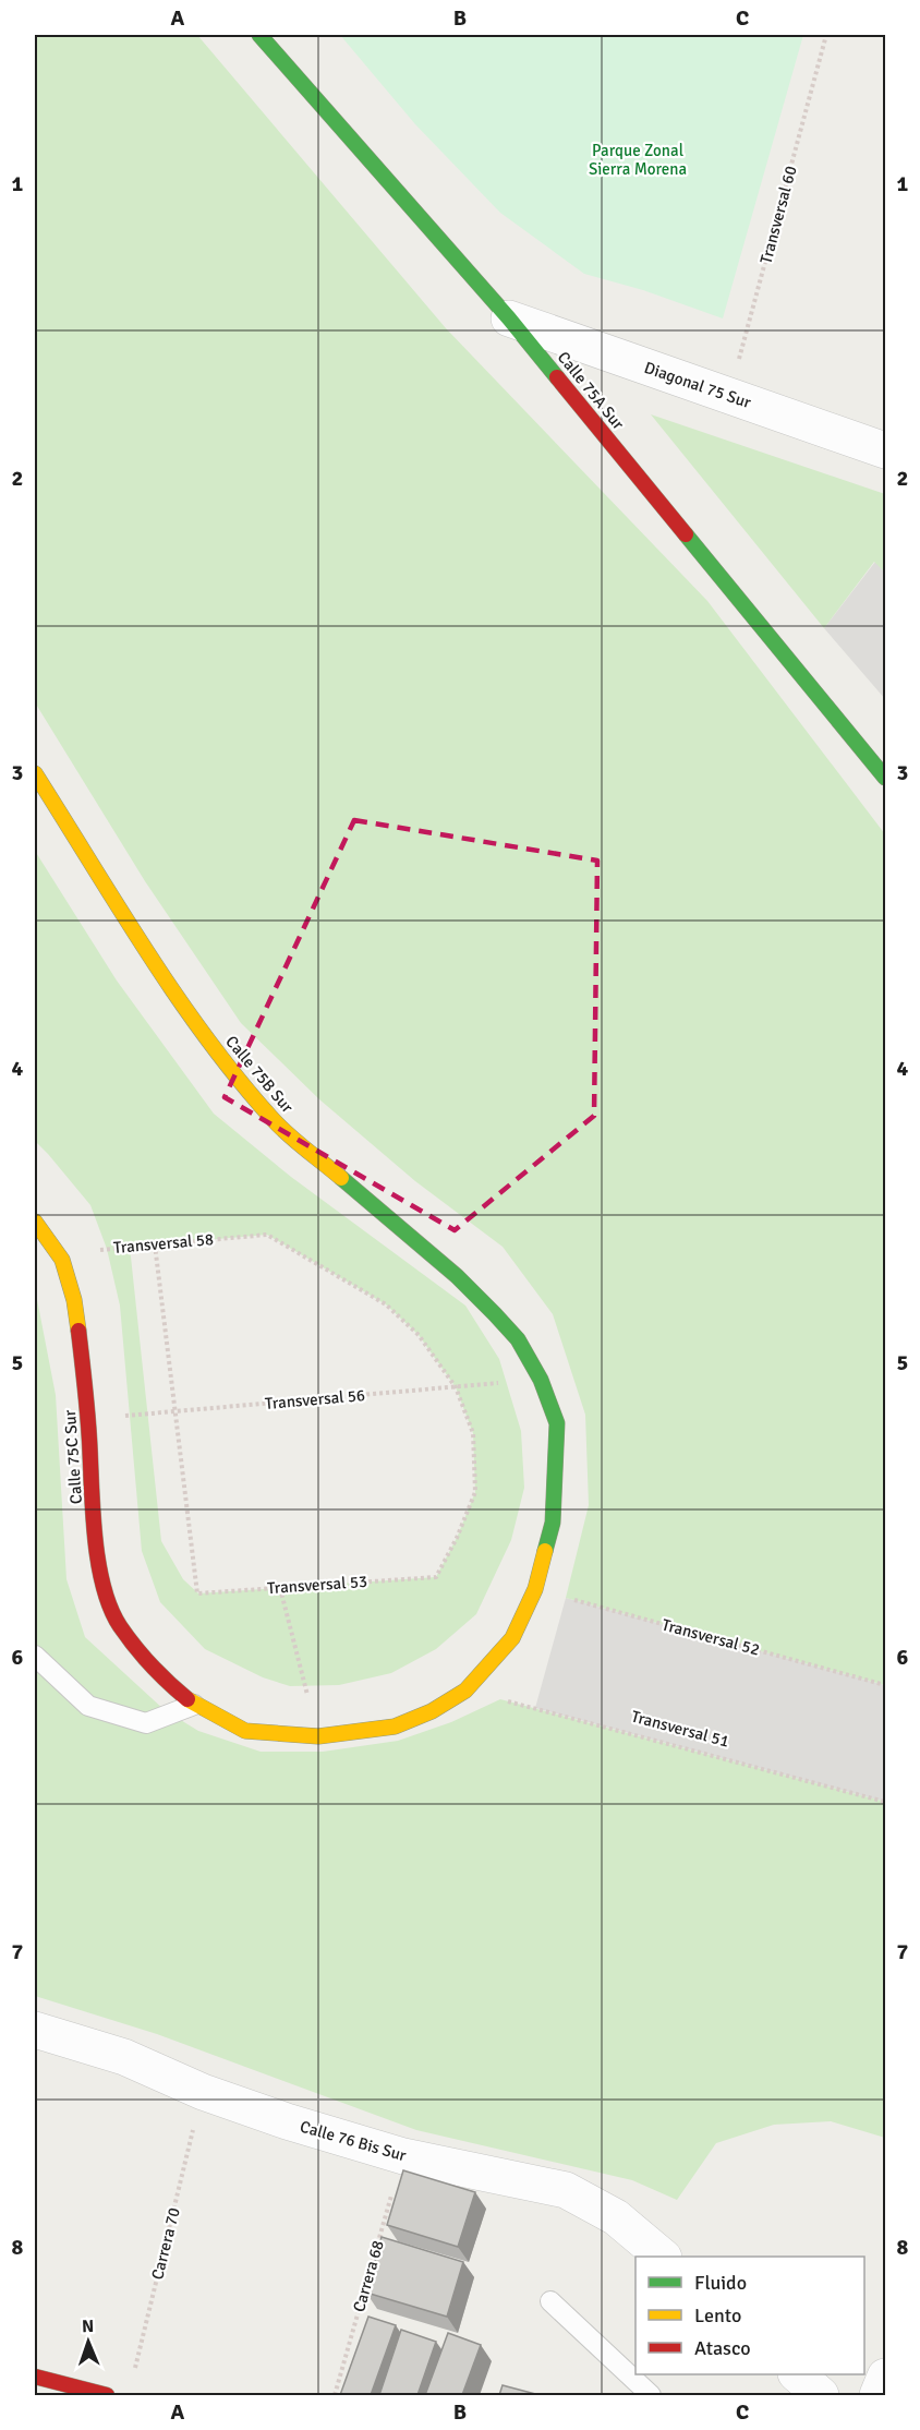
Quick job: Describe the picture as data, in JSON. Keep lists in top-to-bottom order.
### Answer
{
  "streets": {
    "street": [
      "Diagonal 75 Sur",
      "Calle 75A Sur",
      "Calle 75B Sur",
      "Calle 75C Sur",
      "Calle 76 Bis Sur"
    ],
    "path": [
      "Transversal 60",
      "Transversal 58",
      "Transversal 56",
      "Transversal 53",
      "Transversal 52",
      "Transversal 51",
      "Carrera 70",
      "Carrera 68"
    ]
  },
  "crossings": [
    ["Transversal 60", "Diagonal 75 Sur"],
    ["Diagonal 75 Sur", "Calle 75A Sur"],
    ["Calle 75B Sur", "Transversal 56"],
    ["Transversal 58", "Transversal 56"],
    ["Transversal 58", "Calle 75C Sur"],
    ["Transversal 58", "Transversal 53"],
    ["Transversal 56", "Calle 75C Sur"],
    ["Transversal 56", "Transversal 53"],
    ["Calle 76 Bis Sur", "Carrera 70"],
    ["Calle 76 Bis Sur", "Carrera 68"]
  ],
  "parks": ["Parque Zonal Sierra Morena"],
  "legend": ["Fluido", "Lento", "Atasco"],
  "north": "top",
  "grid": {
    "columns": ["A", "B", "C"],
    "rows": [
      "1",
      "2",
      "3",
      "4",
      "5",
      "6",
      "7",
      "8"
    ]
  }
}
